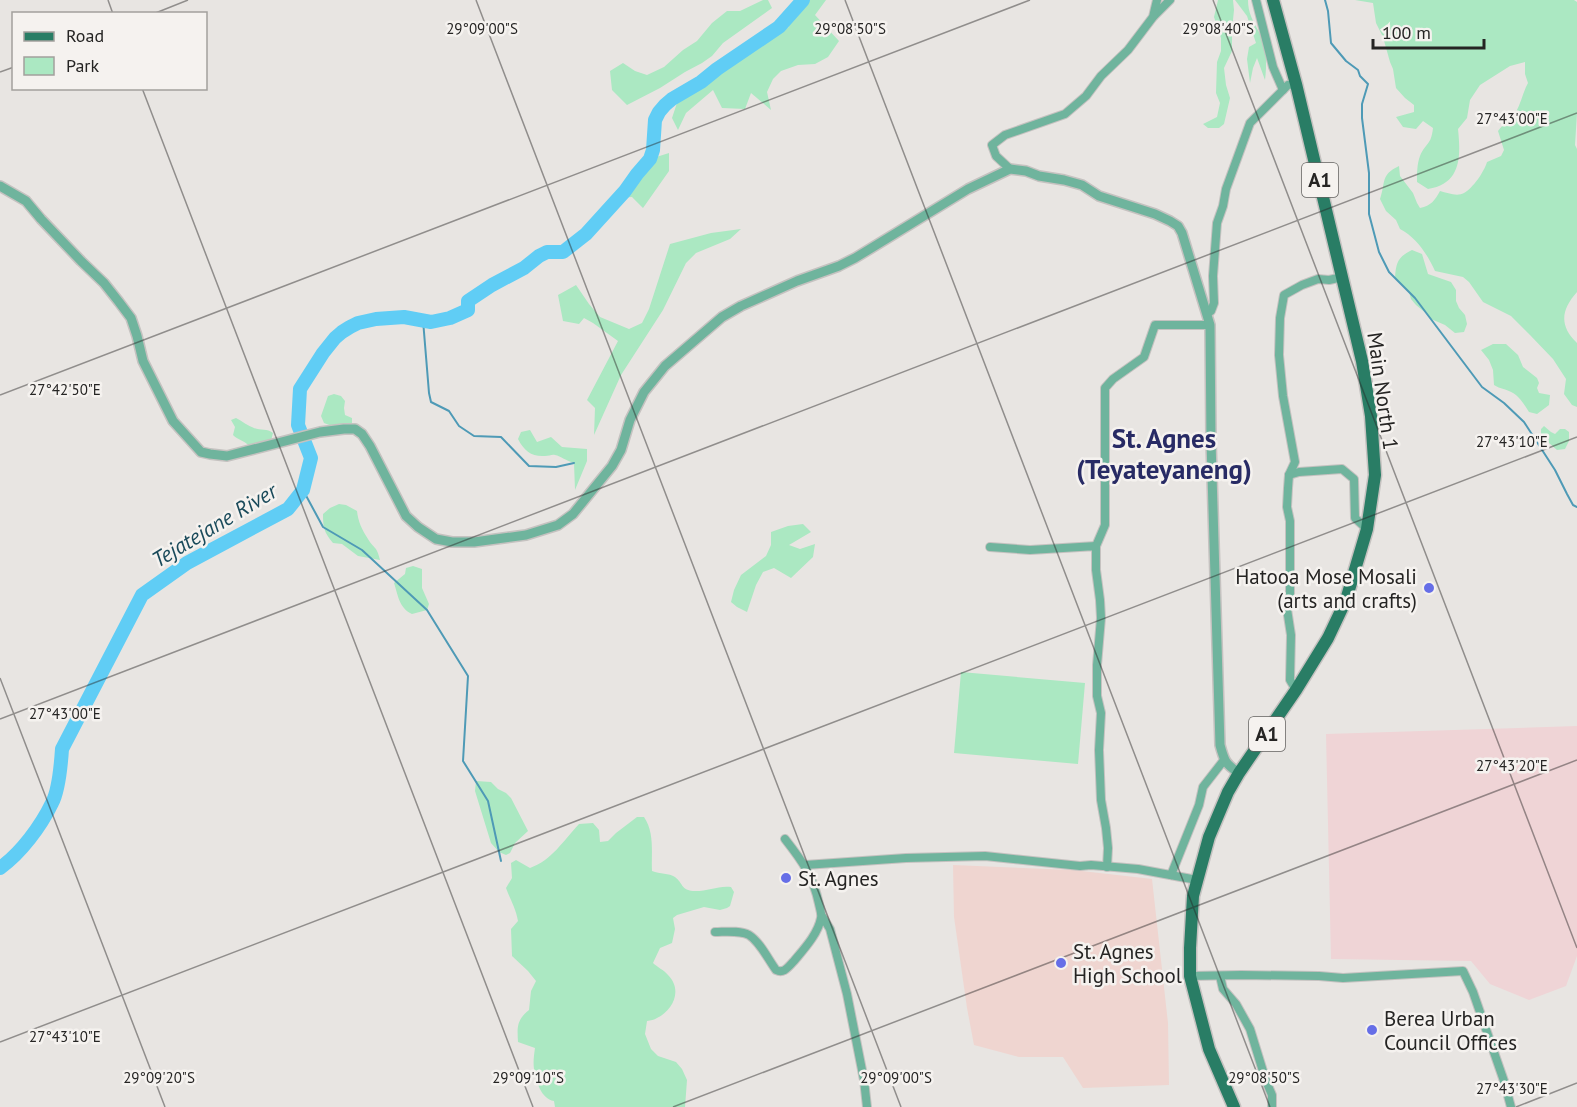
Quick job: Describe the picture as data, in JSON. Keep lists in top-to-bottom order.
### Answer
{
  "streets": {
    "main road": ["A1", "Main North 1"]
  },
  "districts": ["St. Agnes (Teyateyaneng)"],
  "water": ["Tejatejane River"],
  "places": [
    "Hatooa Mose Mosali (arts and crafts)",
    "St. Agnes",
    "St. Agnes High School",
    "Berea Urban Council Offices"
  ],
  "legend": ["Road", "Park"],
  "scale_bar": "100 m",
  "coordinates": [
    "29°08'40\"S",
    "29°09'00\"S",
    "29°08'50\"S",
    "27°43'00\"E",
    "27°42'50\"E",
    "27°43'10\"E",
    "27°43'20\"E",
    "29°09'20\"S",
    "29°09'10\"S",
    "27°43'30\"E"
  ]
}
